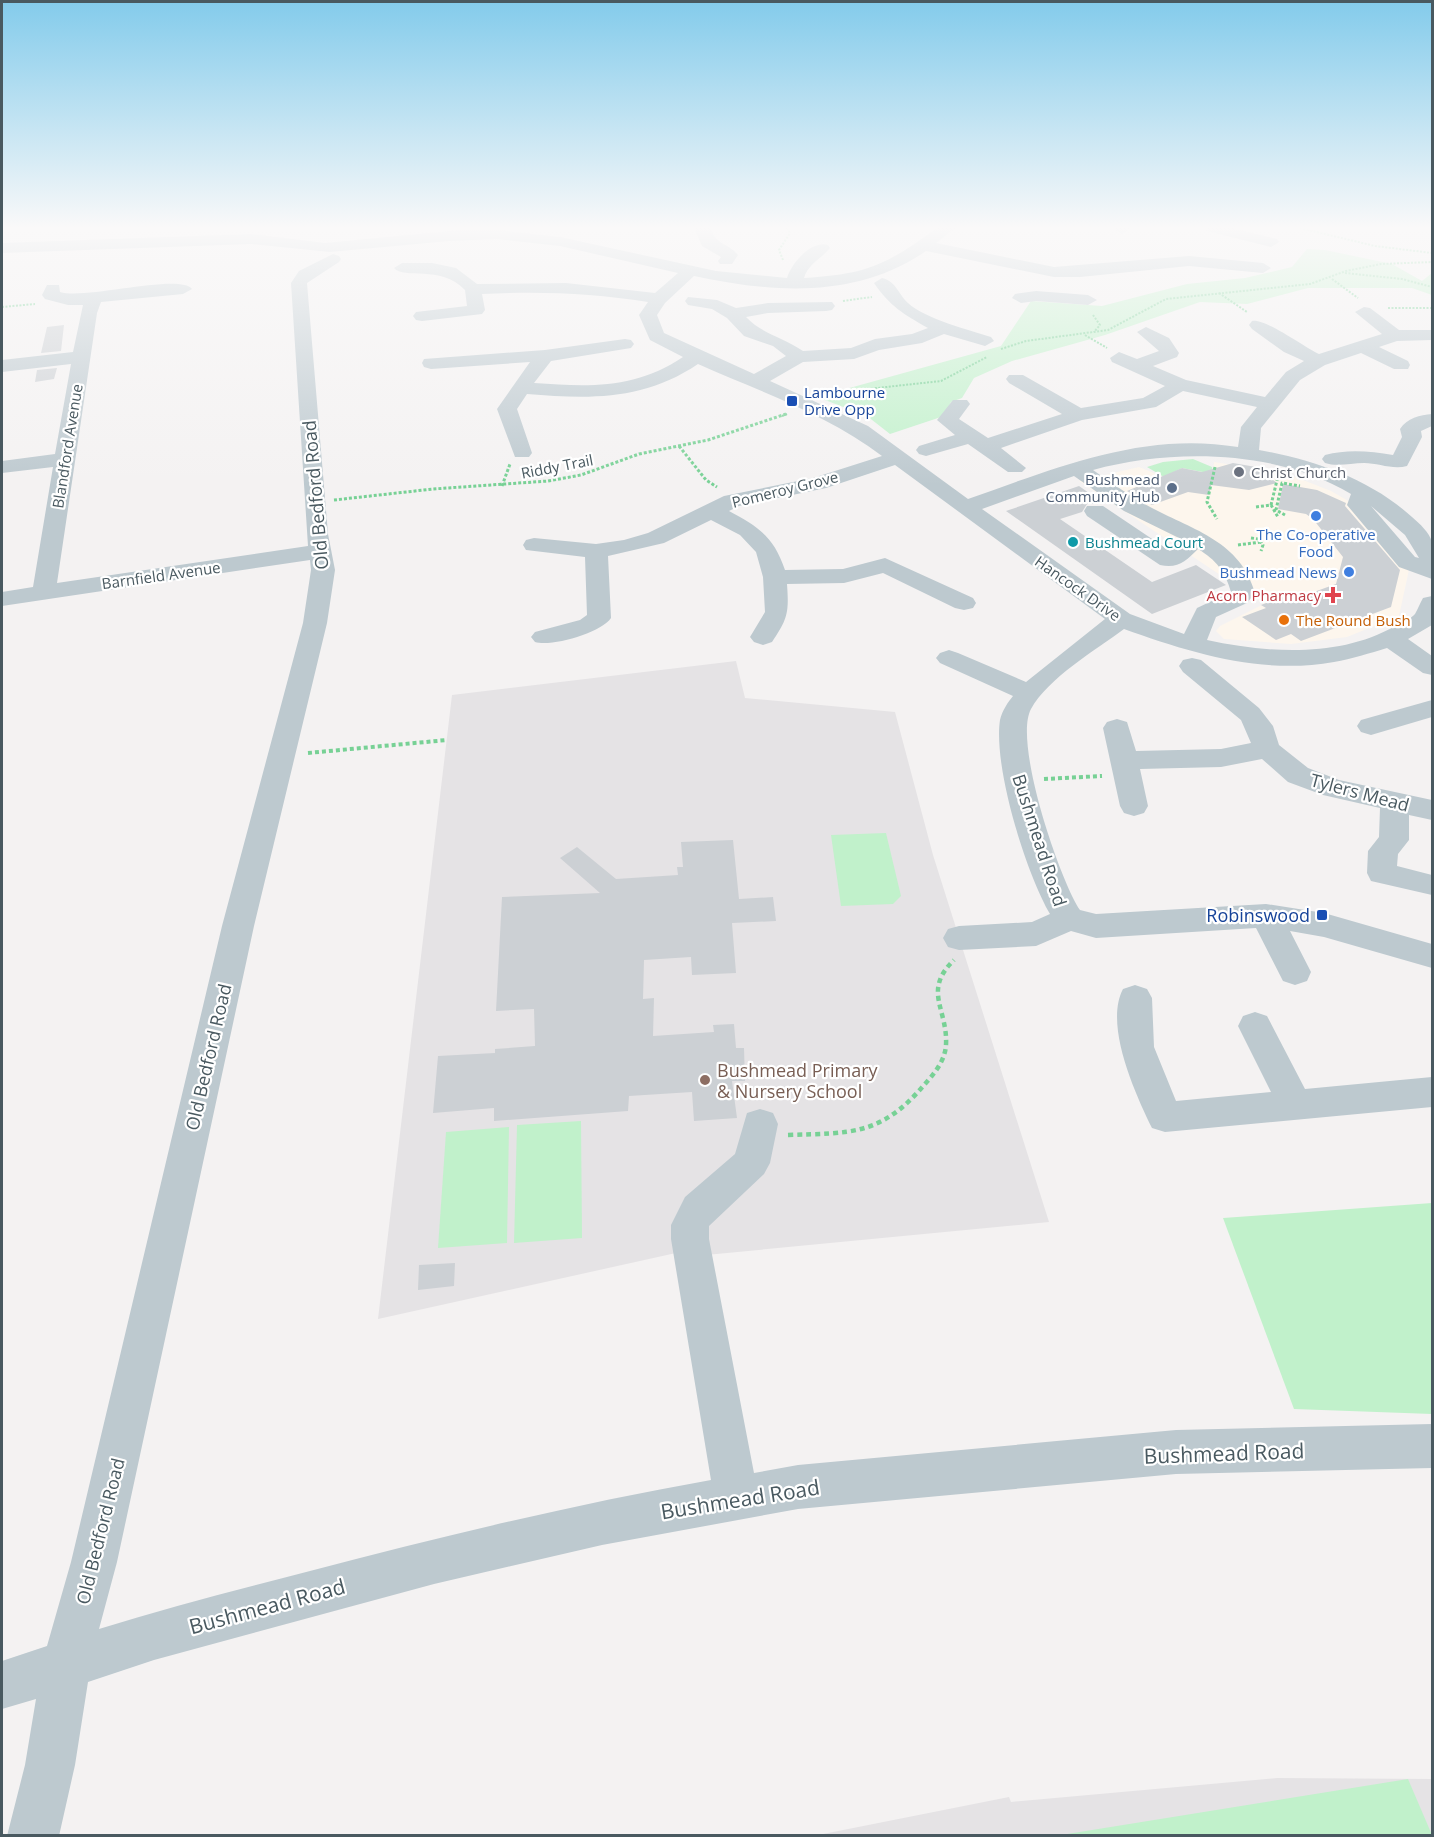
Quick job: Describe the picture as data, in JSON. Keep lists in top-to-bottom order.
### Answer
{
  "streets": {
    "street": [
      "Blandford Avenue",
      "Pomeroy Grove",
      "Old Bedford Road",
      "Barnfield Avenue",
      "Hancock Drive",
      "Tylers Mead",
      "Bushmead Road"
    ],
    "path": ["Riddy Trail"]
  },
  "crossings": [
    ["Blandford Avenue", "Barnfield Avenue"],
    ["Pomeroy Grove", "Hancock Drive"],
    ["Old Bedford Road", "Barnfield Avenue"],
    ["Old Bedford Road", "Bushmead Road"],
    ["Hancock Drive", "Tylers Mead"],
    ["Hancock Drive", "Bushmead Road"]
  ],
  "places": {
    "transit": ["Lambourne Drive Opp", "Robinswood"],
    "other": [
      "Christ Church",
      "Bushmead Community Hub",
      "The Co-operative Food",
      "Bushmead Court",
      "Bushmead News",
      "The Round Bush",
      "Bushmead Primary & Nursery School"
    ],
    "health": ["Acorn Pharmacy"]
  }
}
